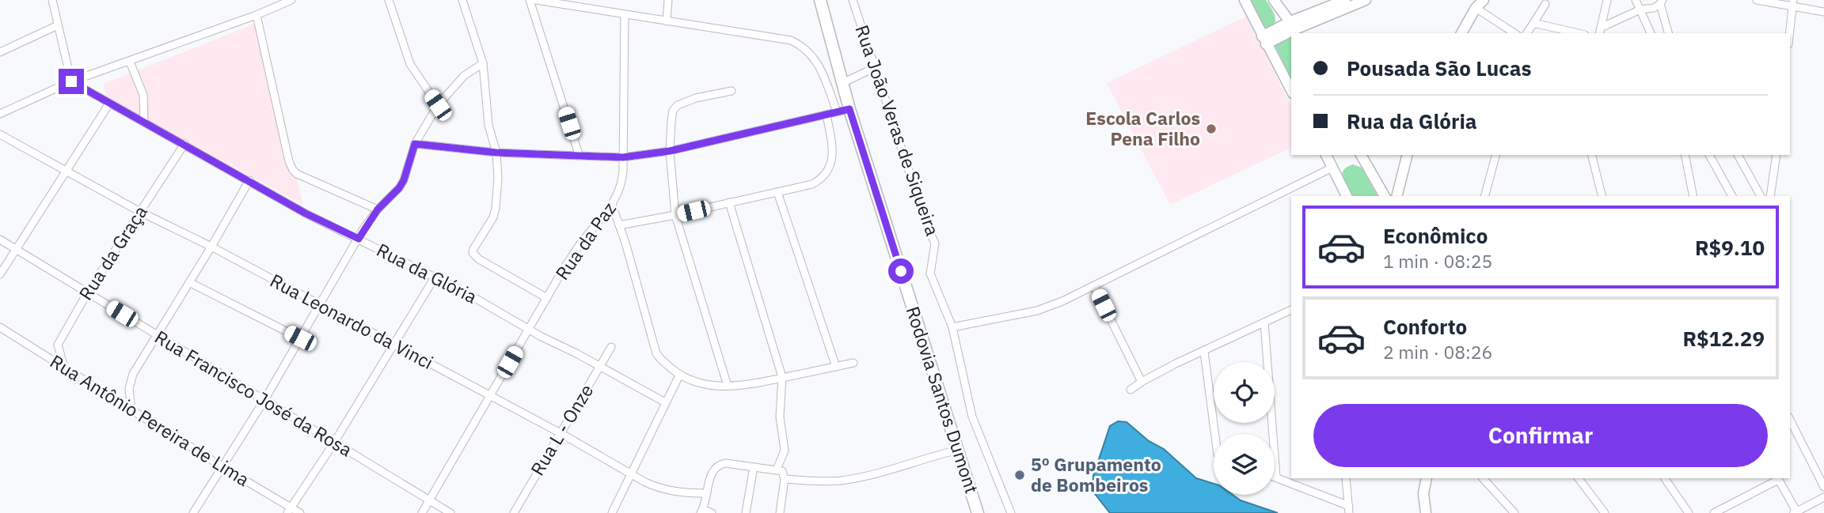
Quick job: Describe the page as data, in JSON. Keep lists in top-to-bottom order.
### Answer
{
  "streets": {
    "highway": ["Rodovia Santos Dumont"],
    "street": [
      "Rua João Veras de Siqueira",
      "Rua da Paz",
      "Rua da Graça",
      "Rua da Glória",
      "Rua Leonardo da Vinci",
      "Rua Francisco José da Rosa",
      "Rua Antônio Pereira de Lima",
      "Rua L - Onze"
    ]
  },
  "crossings": [
    ["Rua da Paz", "Rua da Glória"],
    ["Rua da Paz", "Rua Leonardo da Vinci"],
    ["Rua da Paz", "Rua Francisco José da Rosa"],
    ["Rua da Graça", "Rua da Glória"],
    ["Rua da Graça", "Rua Leonardo da Vinci"],
    ["Rua da Graça", "Rua Francisco José da Rosa"],
    ["Rua da Graça", "Rua Antônio Pereira de Lima"],
    ["Rua da Glória", "Rua L - Onze"],
    ["Rua Leonardo da Vinci", "Rua L - Onze"]
  ],
  "places": ["Escola Carlos Pena Filho", "5º Grupamento de Bombeiros"],
  "page": {
    "banner": ["Pousada São Lucas", "Rua da Glória"],
    "list": [
      {
        "name": "Econômico",
        "note": "1 min · 08:25",
        "value": "R$9.10"
      },
      {
        "name": "Conforto",
        "note": "2 min · 08:26",
        "value": "R$12.29"
      }
    ],
    "buttons": "Confirmar"
  }
}
